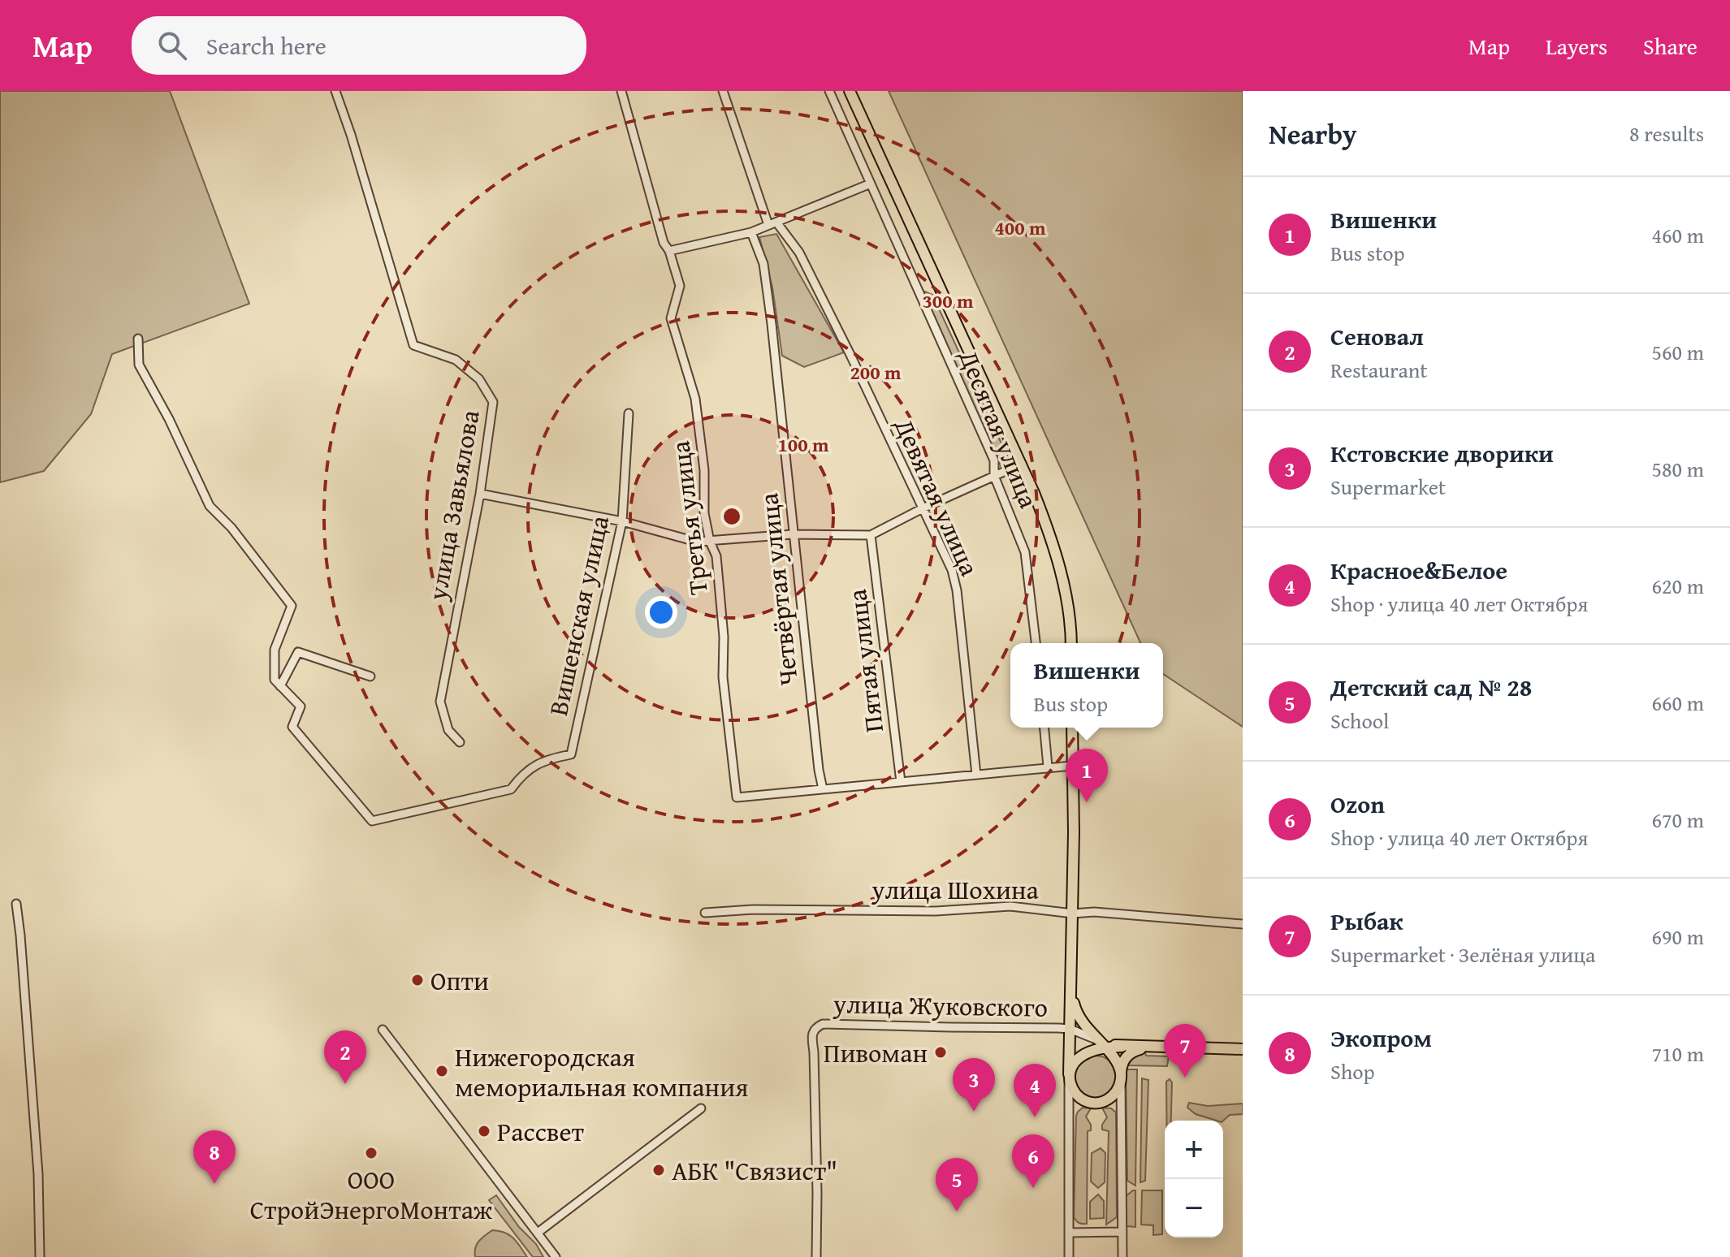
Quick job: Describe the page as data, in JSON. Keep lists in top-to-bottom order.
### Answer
{
  "streets": {
    "street": [
      "Десятая улица",
      "Девятая улица",
      "улица Завьялова",
      "Третья улица",
      "Четвёртая улица",
      "Вишенская улица",
      "Пятая улица",
      "улица Шохина",
      "улица Жуковского"
    ]
  },
  "crossings": [
    ["Третья улица", "Четвёртая улица"]
  ],
  "places": [
    "Опти",
    "Пивоман",
    "Нижегородская мемориальная компания",
    "Рассвет",
    "ООО СтройЭнергоМонтаж",
    "АБК \"Связист\""
  ],
  "page": {
    "header": "Map",
    "search": "Search here",
    "nav": ["Map", "Layers", "Share"],
    "heading": ["Nearby", "8 results"],
    "list": [
      {
        "mark": "1",
        "name": "Вишенки",
        "note": "Bus stop",
        "value": "460 m"
      },
      {
        "mark": "2",
        "name": "Сеновал",
        "note": "Restaurant",
        "value": "560 m"
      },
      {
        "mark": "3",
        "name": "Кстовские дворики",
        "note": "Supermarket",
        "value": "580 m"
      },
      {
        "mark": "4",
        "name": "Красное&Белое",
        "note": "Shop · улица 40 лет Октября",
        "value": "620 m"
      },
      {
        "mark": "5",
        "name": "Детский сад № 28",
        "note": "School",
        "value": "660 m"
      },
      {
        "mark": "6",
        "name": "Ozon",
        "note": "Shop · улица 40 лет Октября",
        "value": "670 m"
      },
      {
        "mark": "7",
        "name": "Рыбак",
        "note": "Supermarket · Зелёная улица",
        "value": "690 m"
      },
      {
        "mark": "8",
        "name": "Экопром",
        "note": "Shop",
        "value": "710 m"
      }
    ],
    "popup": ["Вишенки", "Bus stop"],
    "pins": [
      "1",
      "7",
      "2",
      "3",
      "4",
      "8",
      "6",
      "5"
    ],
    "map_buttons": ["+", "−"]
  },
  "rings": [
    "400 m",
    "300 m",
    "200 m",
    "100 m"
  ]
}
